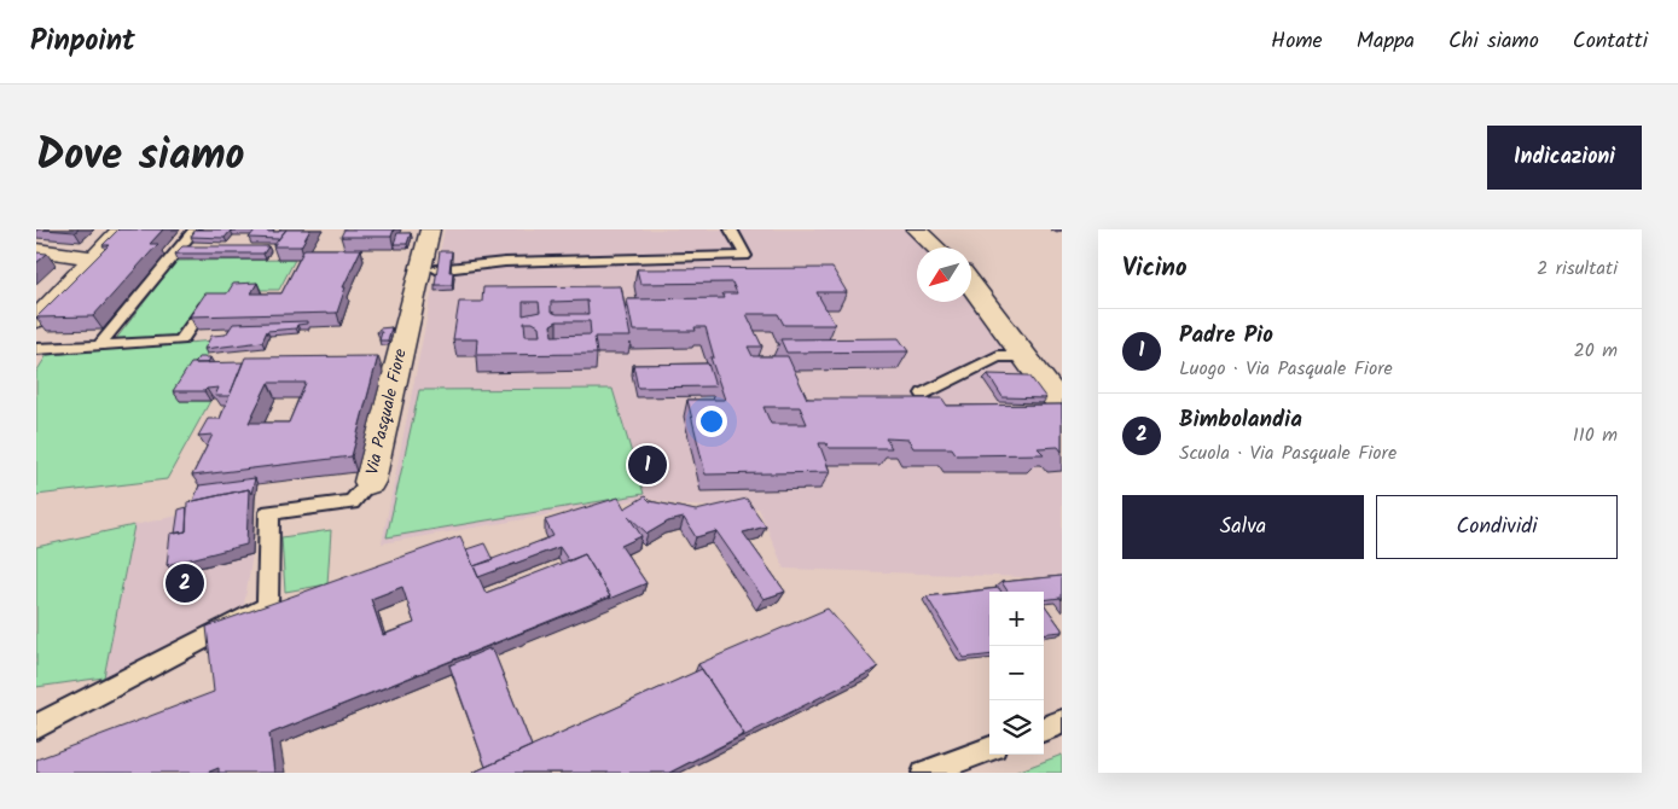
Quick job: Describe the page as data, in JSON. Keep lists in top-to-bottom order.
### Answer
{
  "streets": {
    "street": ["Via Pasquale Fiore"]
  },
  "north": "bottom left",
  "page": {
    "header": "Pinpoint",
    "nav": [
      "Home",
      "Mappa",
      "Chi siamo",
      "Contatti"
    ],
    "title": "Dove siamo",
    "buttons": [
      "Indicazioni",
      ["Salva", "Condividi"]
    ],
    "heading": ["Vicino", "2 risultati"],
    "list": [
      {
        "mark": "1",
        "name": "Padre Pio",
        "note": "Luogo · Via Pasquale Fiore",
        "value": "20 m"
      },
      {
        "mark": "2",
        "name": "Bimbolandia",
        "note": "Scuola · Via Pasquale Fiore",
        "value": "110 m"
      }
    ],
    "pins": ["1", "2"],
    "map_buttons": ["+", "−"]
  }
}
